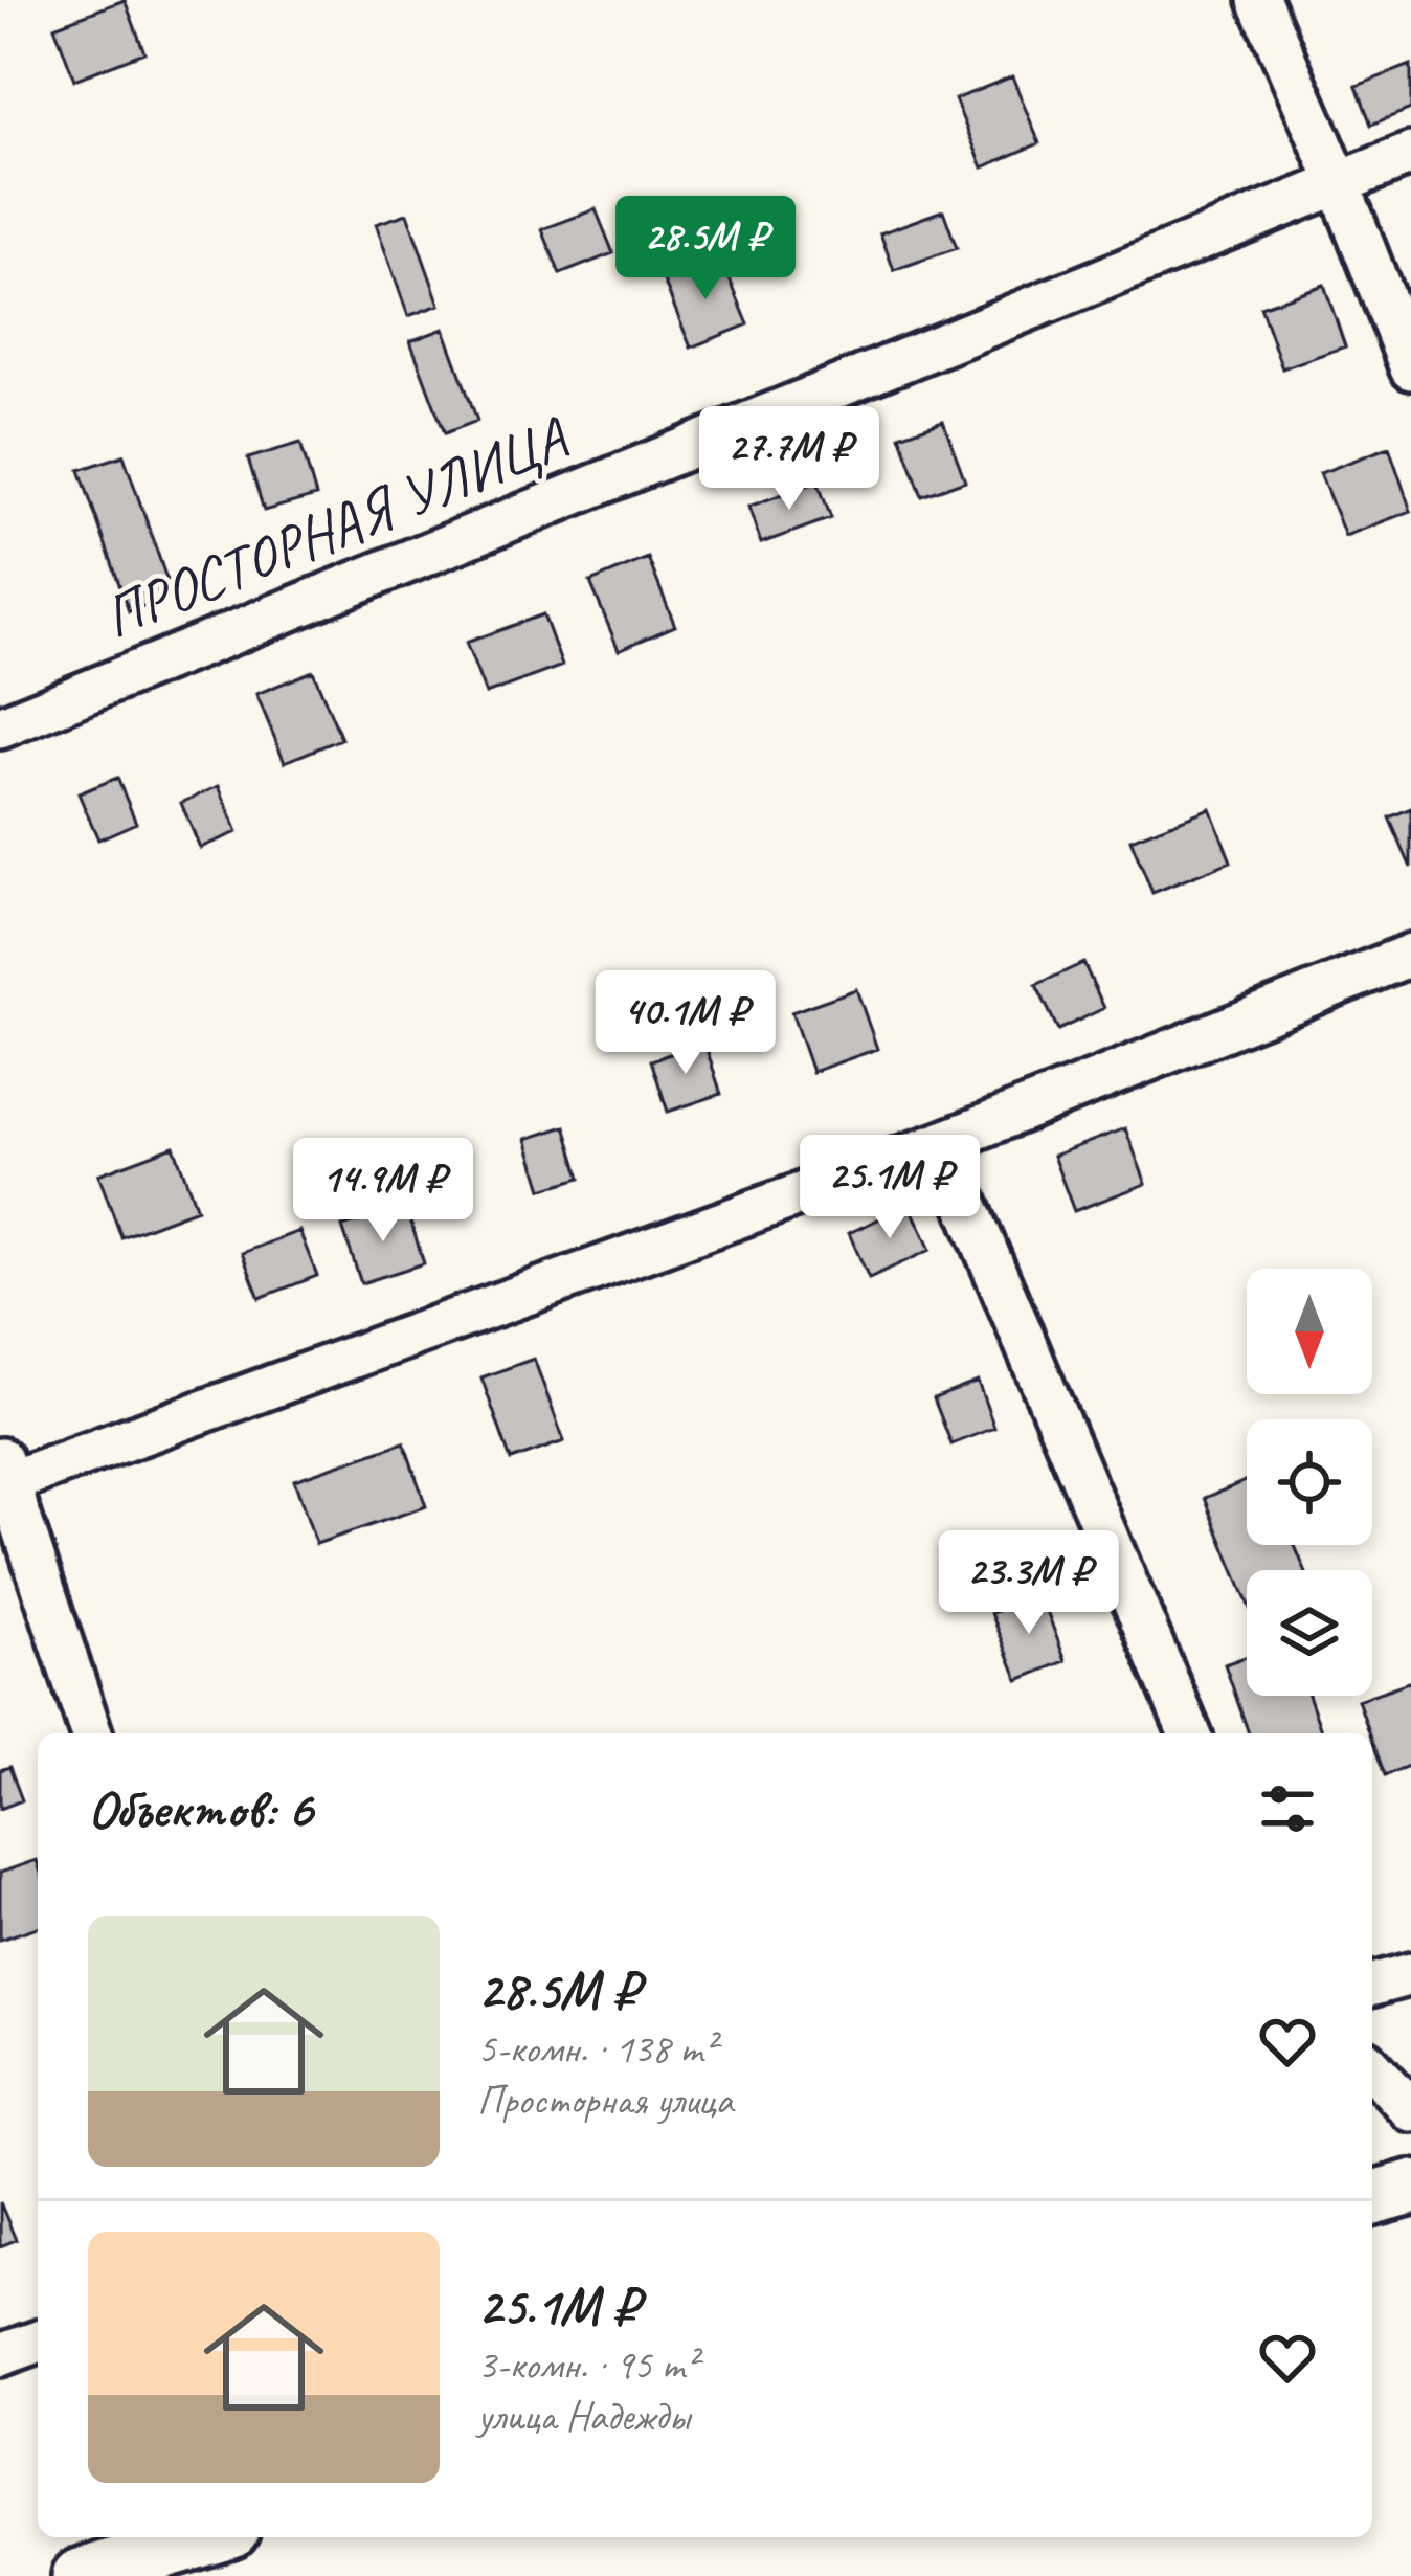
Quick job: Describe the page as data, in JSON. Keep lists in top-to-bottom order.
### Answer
{
  "streets": {
    "street": ["ПРОСТОРНАЯ УЛИЦА"]
  },
  "north": "bottom",
  "page": {
    "price": [
      "28.5M ₽",
      "27.7M ₽",
      "40.1M ₽",
      "25.1M ₽",
      "14.9M ₽",
      "23.3M ₽"
    ],
    "heading": "Объектов: 6",
    "list": [
      {
        "name": "28.5M ₽",
        "note": "5-комн. · 138 m² · Просторная улица"
      },
      {
        "name": "25.1M ₽",
        "note": "3-комн. · 95 m² · улица Надежды"
      }
    ]
  }
}
